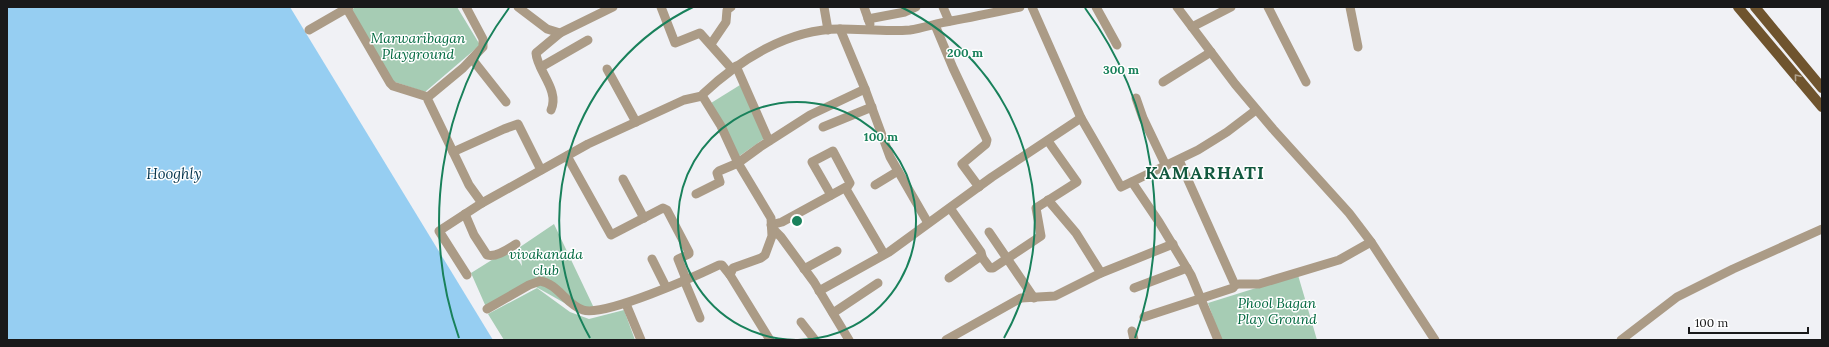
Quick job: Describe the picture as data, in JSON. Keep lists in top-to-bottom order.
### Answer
{
  "districts": ["KAMARHATI"],
  "water": ["Hooghly"],
  "parks": ["Marwaribagan Playground", "vivakanada club", "Phool Bagan Play Ground"],
  "scale_bar": "100 m",
  "rings": ["200 m", "300 m", "100 m"]
}
